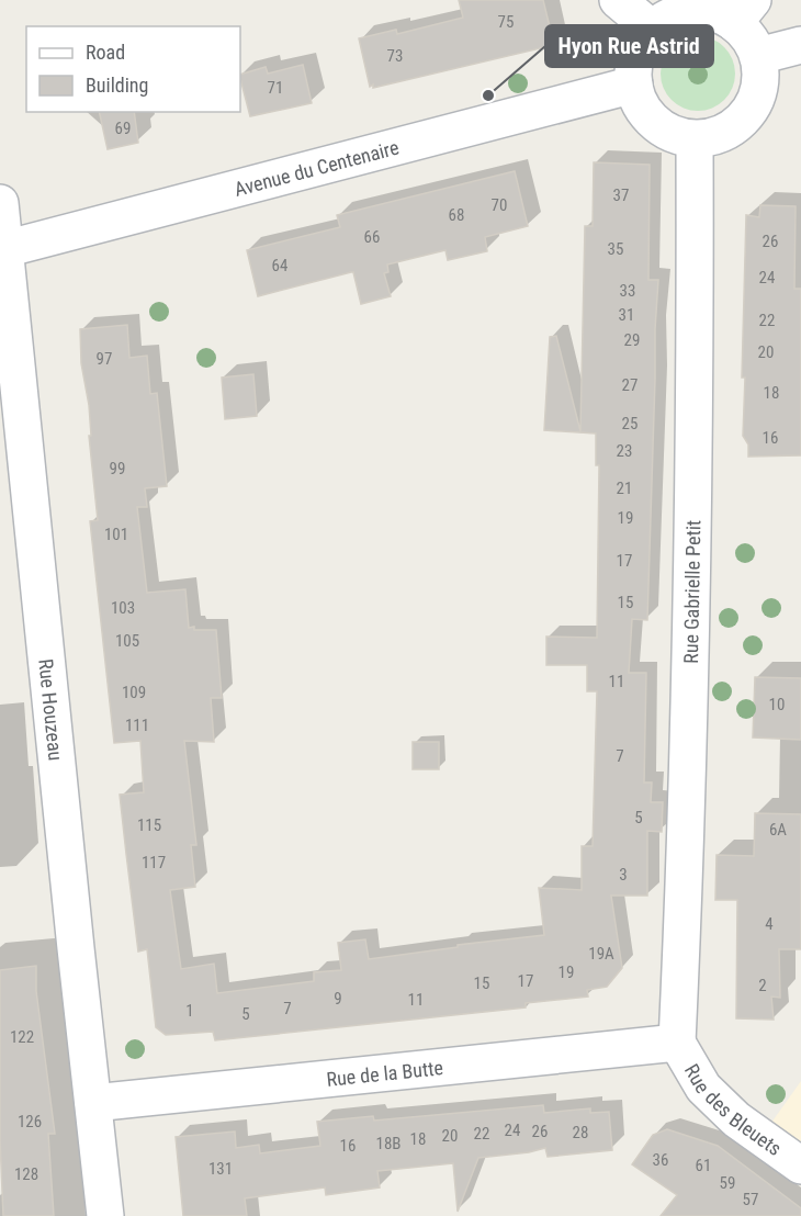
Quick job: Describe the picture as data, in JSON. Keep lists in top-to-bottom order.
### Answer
{
  "streets": {
    "street": [
      "Avenue du Centenaire",
      "Rue Gabrielle Petit",
      "Rue Houzeau",
      "Rue de la Butte",
      "Rue des Bleuets"
    ]
  },
  "crossings": [
    ["Avenue du Centenaire", "Rue Gabrielle Petit"],
    ["Avenue du Centenaire", "Rue Houzeau"],
    ["Rue Gabrielle Petit", "Rue de la Butte"],
    ["Rue Gabrielle Petit", "Rue des Bleuets"],
    ["Rue Houzeau", "Rue de la Butte"],
    ["Rue de la Butte", "Rue des Bleuets"]
  ],
  "places": ["Hyon Rue Astrid"],
  "house_numbers": [
    "75",
    "73",
    "71",
    "69",
    "37",
    "70",
    "68",
    "66",
    "26",
    "35",
    "64",
    "24",
    "33",
    "31",
    "22",
    "29",
    "20",
    "97",
    "27",
    "18",
    "25",
    "16",
    "23",
    "99",
    "21",
    "19",
    "101",
    "17",
    "15",
    "103",
    "105",
    "11",
    "109",
    "10",
    "111",
    "7",
    "5",
    "115",
    "6A",
    "117",
    "3",
    "4",
    "19A",
    "19",
    "17",
    "15",
    "2",
    "9",
    "11",
    "7",
    "1",
    "5",
    "122",
    "126",
    "24",
    "26",
    "28",
    "22",
    "20",
    "18",
    "18B",
    "16",
    "36",
    "61",
    "131",
    "128",
    "59",
    "57"
  ],
  "legend": ["Road", "Building"]
}
